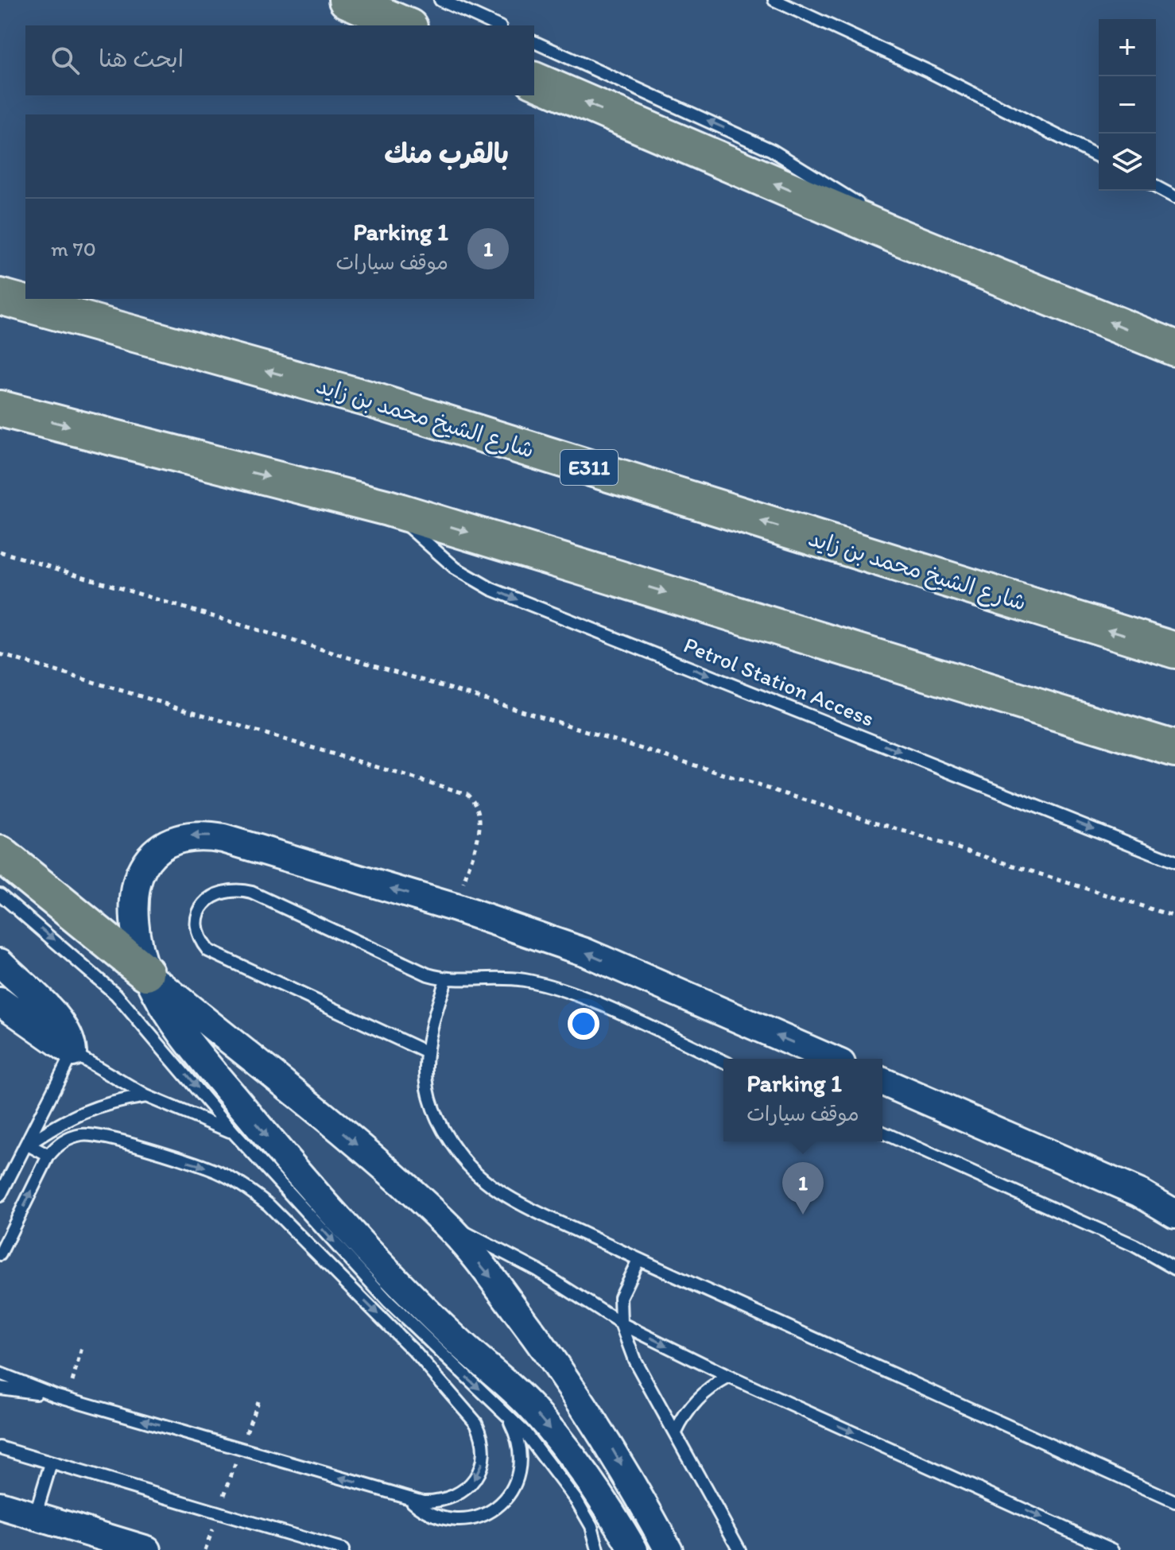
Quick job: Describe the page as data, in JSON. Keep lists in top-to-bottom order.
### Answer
{
  "streets": {
    "highway": ["شارع الشيخ محمد بن زايد", "E311"],
    "lane": ["Petrol Station Access"]
  },
  "one_way": ["Petrol Station Access"],
  "page": {
    "map_buttons": ["+", "−"],
    "search": "ابحث هنا",
    "heading": "بالقرب منك",
    "list": [
      {
        "mark": "1",
        "name": "Parking 1",
        "note": "موقف سيارات",
        "value": "70 m"
      }
    ],
    "popup": ["Parking 1", "موقف سيارات"],
    "pins": "1"
  }
}
